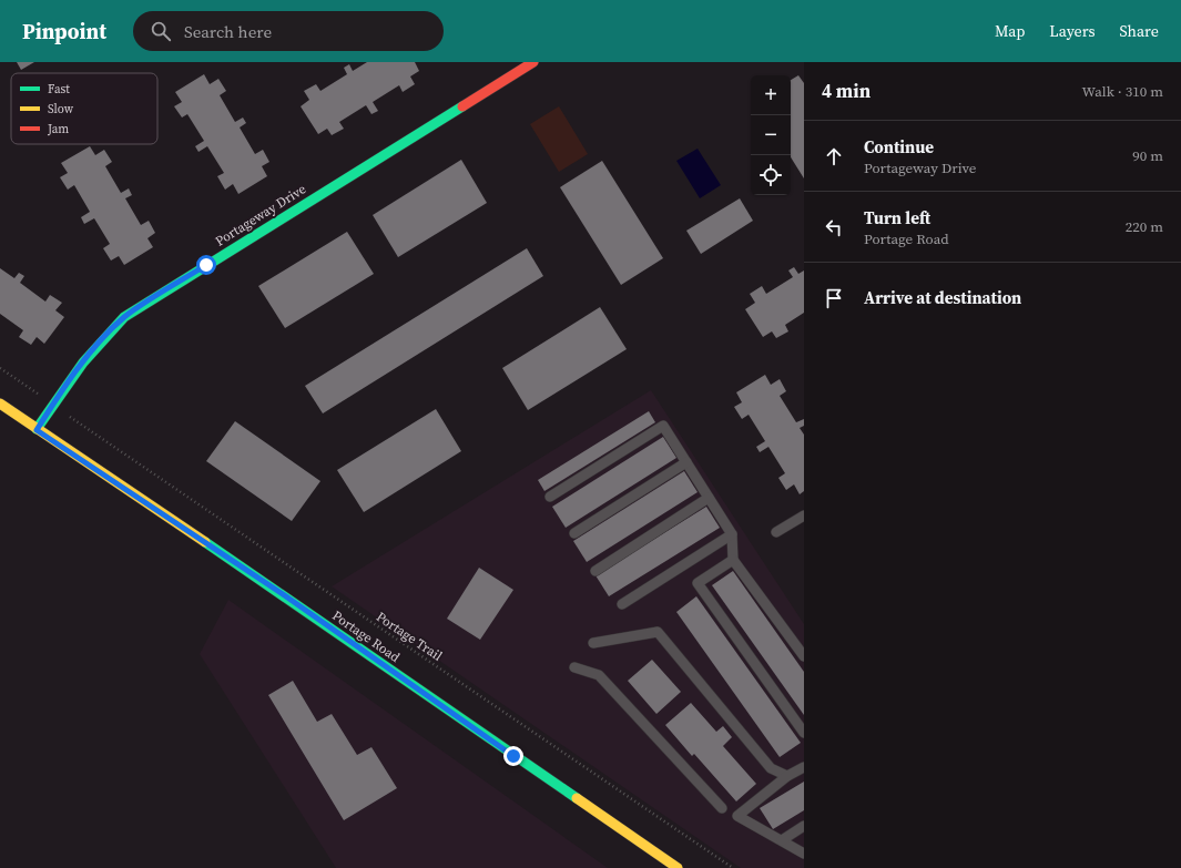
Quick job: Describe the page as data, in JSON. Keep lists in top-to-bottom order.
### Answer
{
  "streets": {
    "main road": ["Portageway Drive", "Portage Road"],
    "path": ["Portage Trail"]
  },
  "crossings": [
    ["Portageway Drive", "Portage Road"]
  ],
  "legend": ["Fast", "Slow", "Jam"],
  "page": {
    "header": "Pinpoint",
    "search": "Search here",
    "nav": ["Map", "Layers", "Share"],
    "heading": ["4 min", "Walk · 310 m"],
    "map_buttons": ["+", "−"],
    "list": [
      ["Continue", "Portageway Drive", "90 m"],
      ["Turn left", "Portage Road", "220 m"],
      "Arrive at destination"
    ]
  }
}
